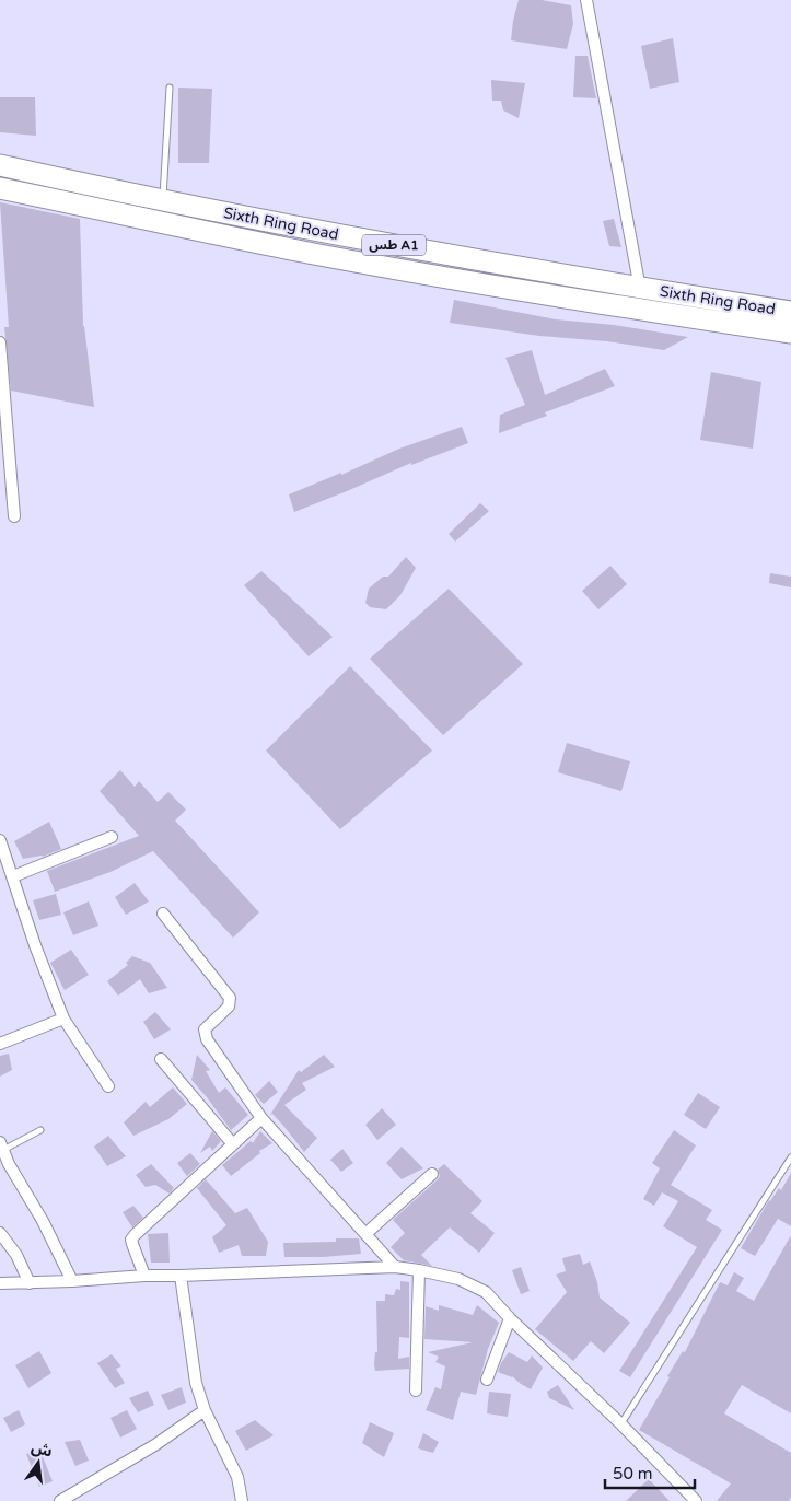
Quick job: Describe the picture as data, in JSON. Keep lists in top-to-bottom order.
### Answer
{
  "streets": {
    "highway": ["Sixth Ring Road", "طس A1"]
  },
  "scale_bar": "50 m",
  "north": "top"
}
